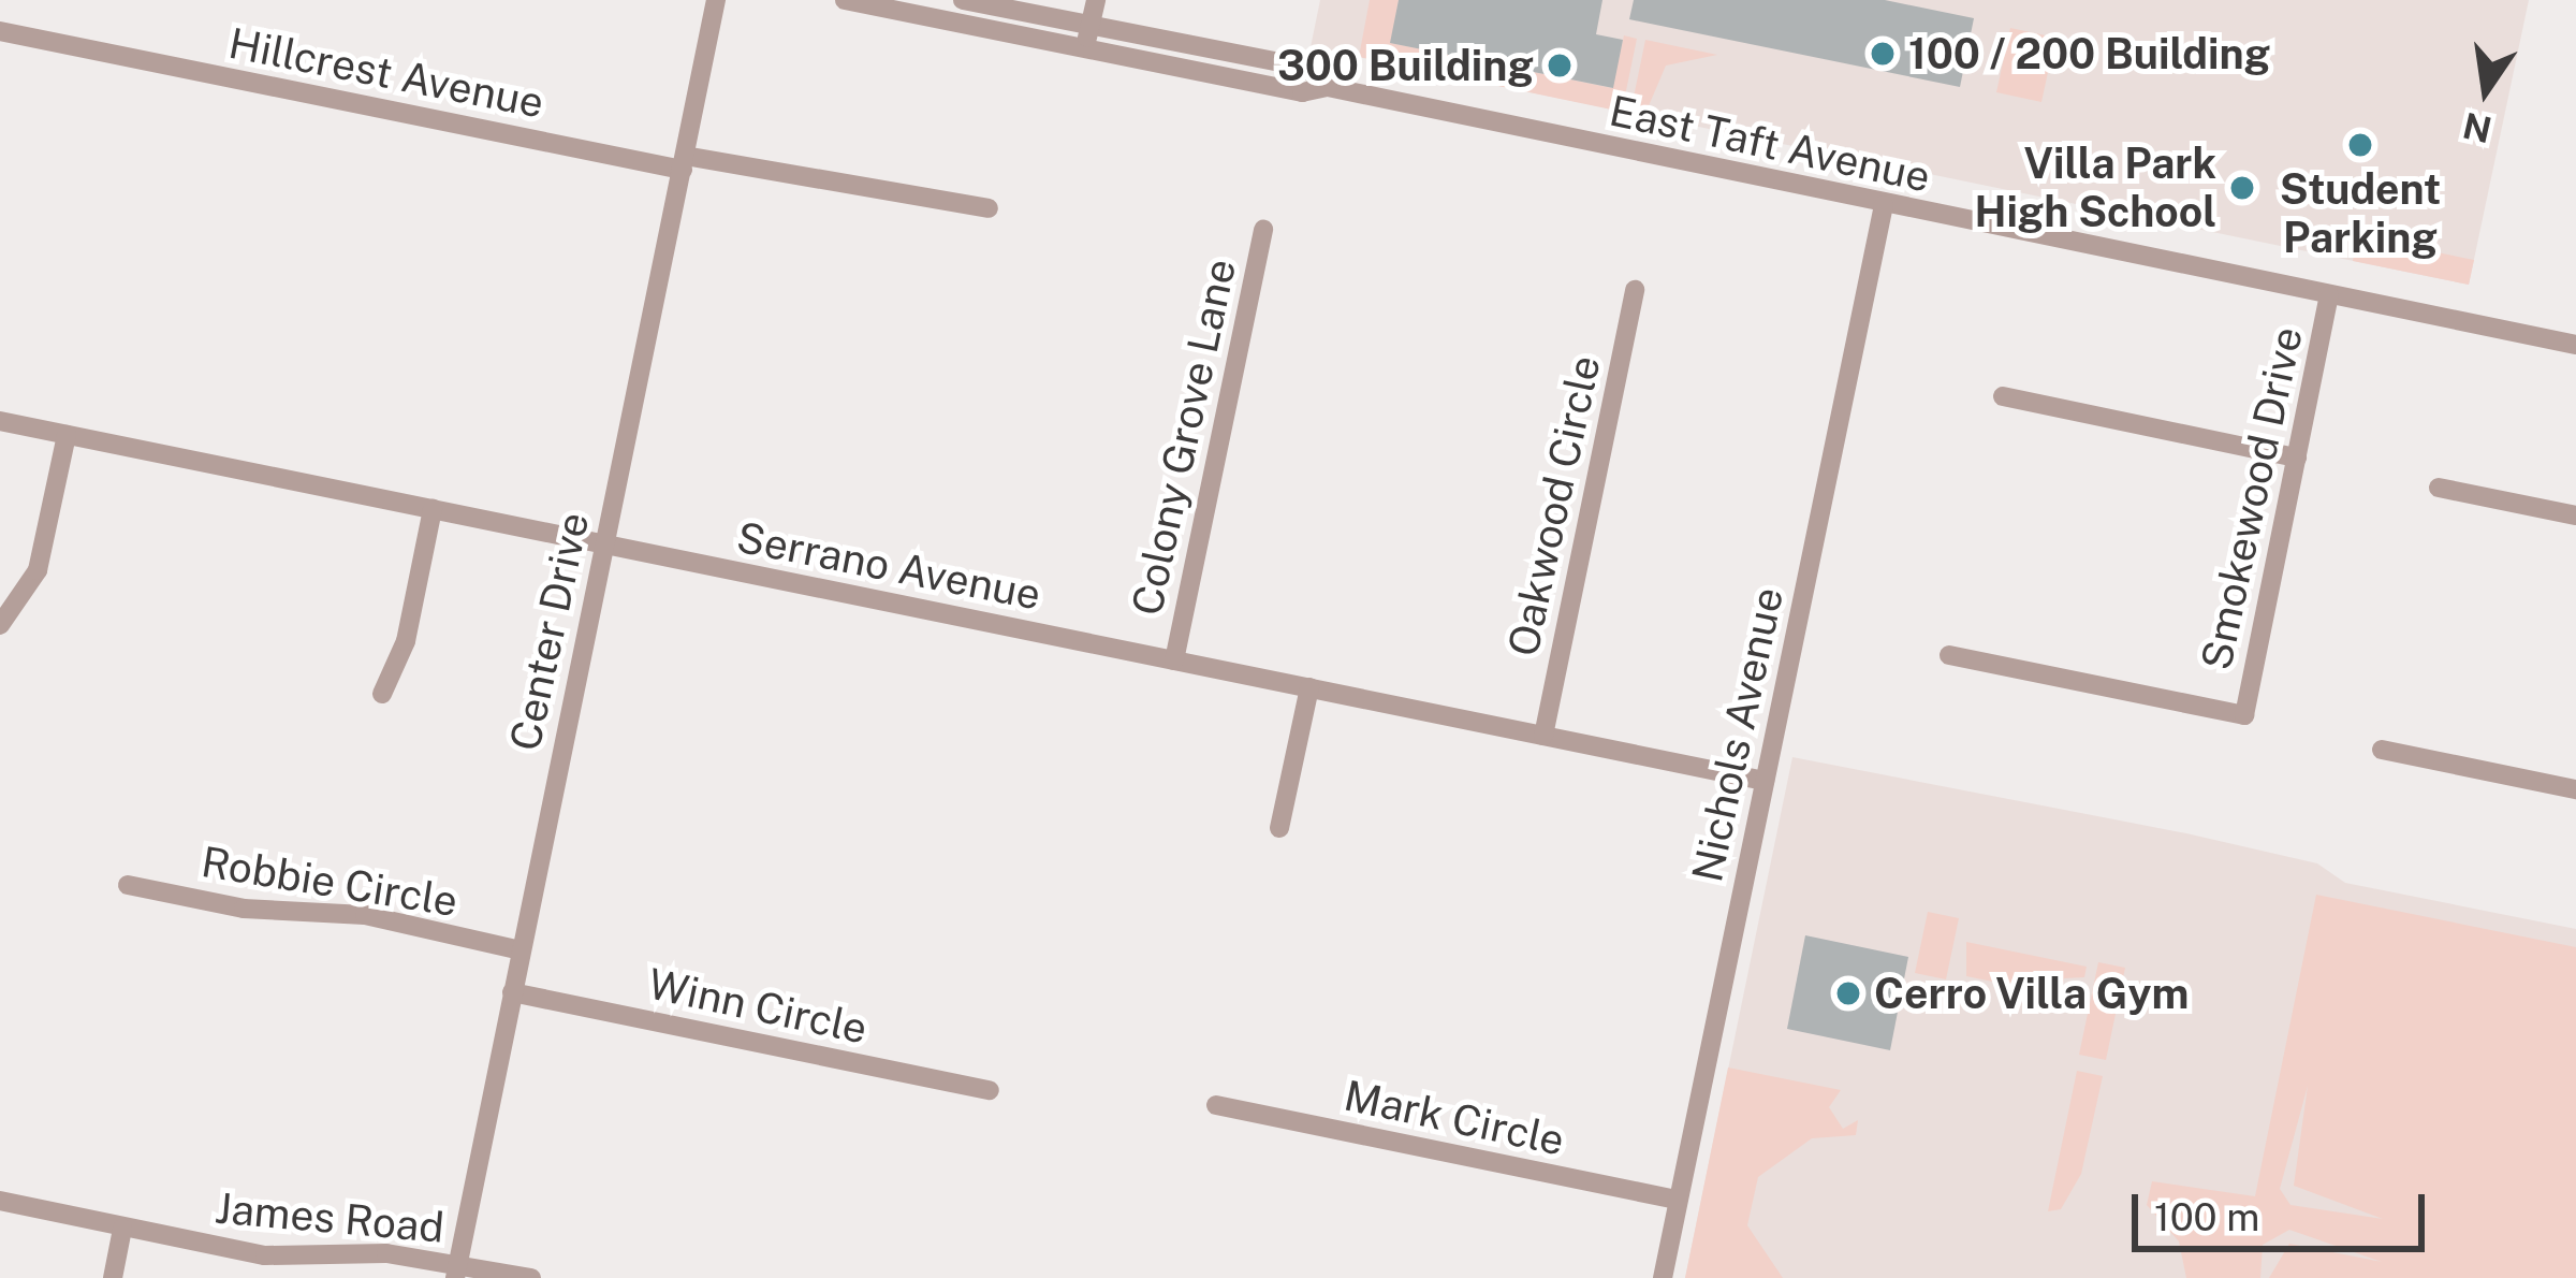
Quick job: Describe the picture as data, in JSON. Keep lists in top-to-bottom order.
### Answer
{
  "streets": {
    "street": [
      "Hillcrest Avenue",
      "East Taft Avenue",
      "Colony Grove Lane",
      "Smokewood Drive",
      "Oakwood Circle",
      "Serrano Avenue",
      "Center Drive",
      "Nichols Avenue",
      "Robbie Circle",
      "Winn Circle",
      "Mark Circle",
      "James Road"
    ]
  },
  "crossings": [
    ["Hillcrest Avenue", "Center Drive"],
    ["East Taft Avenue", "Smokewood Drive"],
    ["East Taft Avenue", "Nichols Avenue"],
    ["Colony Grove Lane", "Serrano Avenue"],
    ["Oakwood Circle", "Serrano Avenue"],
    ["Serrano Avenue", "Center Drive"],
    ["Serrano Avenue", "Nichols Avenue"],
    ["Center Drive", "Robbie Circle"],
    ["Center Drive", "Winn Circle"],
    ["Center Drive", "James Road"],
    ["Nichols Avenue", "Mark Circle"]
  ],
  "places": [
    "100 / 200 Building",
    "300 Building",
    "Student Parking",
    "Villa Park High School",
    "Cerro Villa Gym"
  ],
  "scale_bar": "100 m",
  "north": "bottom"
}
